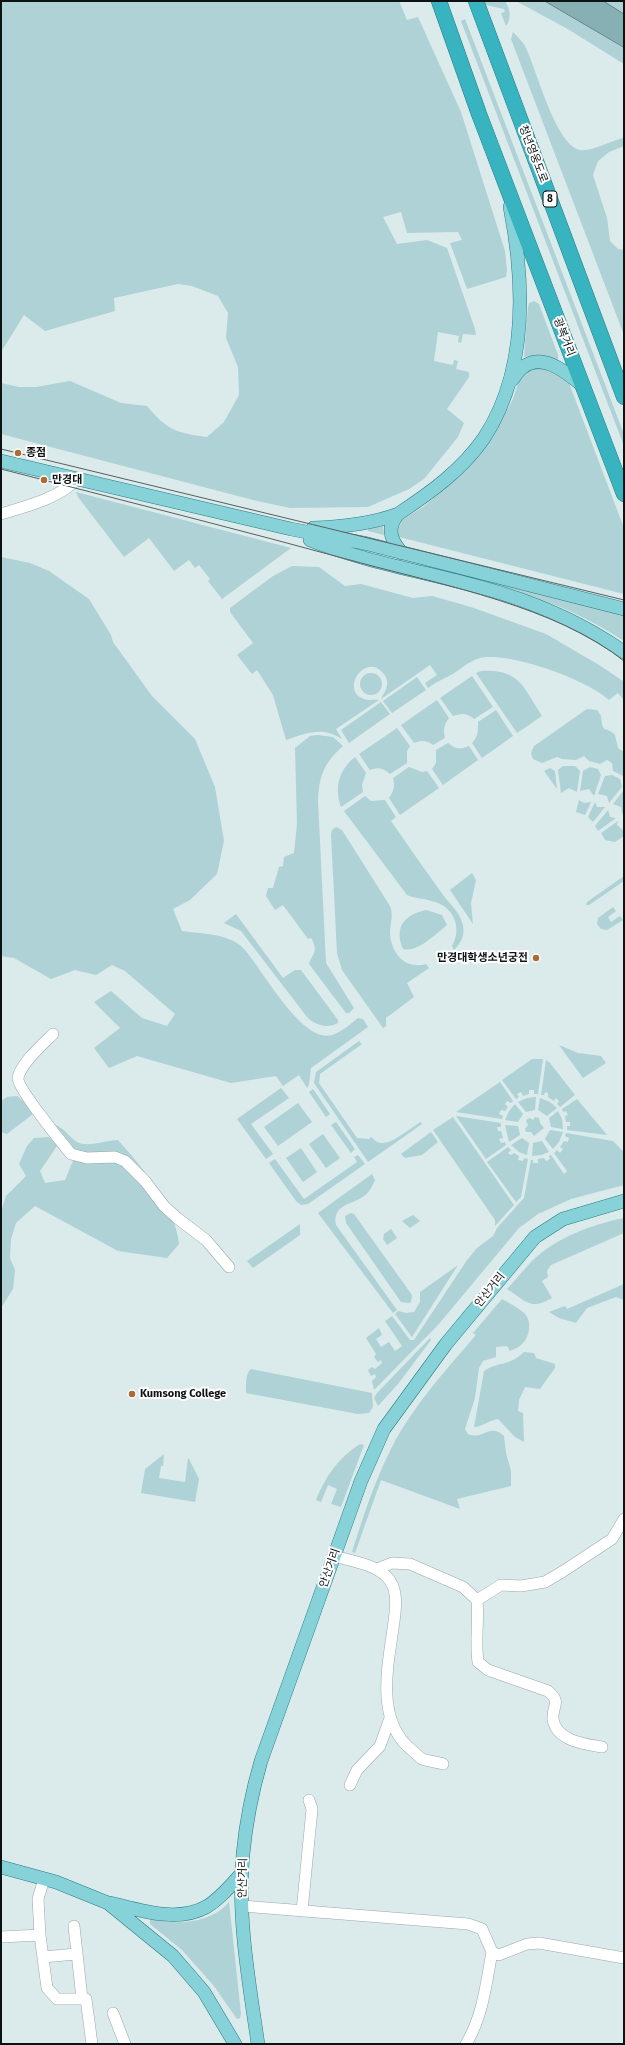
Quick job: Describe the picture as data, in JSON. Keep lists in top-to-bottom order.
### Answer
{
  "streets": {
    "highway": ["청년영웅도로", "8", "광복거리"],
    "main road": ["안산거리"]
  },
  "places": [
    "종점",
    "만경대",
    "만경대학생소년궁전",
    "Kumsong College"
  ]
}
